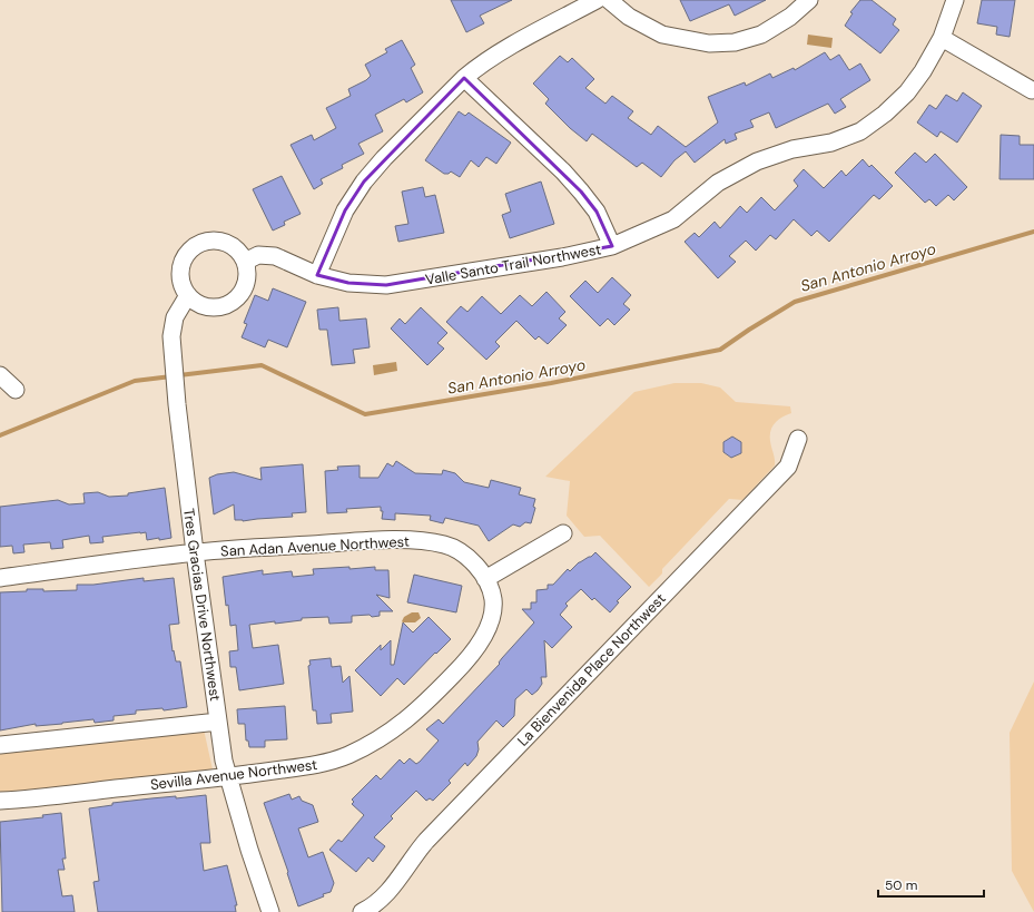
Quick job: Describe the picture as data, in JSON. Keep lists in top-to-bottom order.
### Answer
{
  "streets": {
    "street": [
      "Valle Santo Trail Northwest",
      "San Adan Avenue Northwest",
      "Tres Gracias Drive Northwest",
      "La Bienvenida Place Northwest",
      "Sevilla Avenue Northwest"
    ]
  },
  "crossings": [
    ["Valle Santo Trail Northwest", "Tres Gracias Drive Northwest"],
    ["San Adan Avenue Northwest", "Tres Gracias Drive Northwest"],
    ["San Adan Avenue Northwest", "Sevilla Avenue Northwest"],
    ["Tres Gracias Drive Northwest", "Sevilla Avenue Northwest"]
  ],
  "water": ["San Antonio Arroyo"],
  "scale_bar": "50 m"
}
